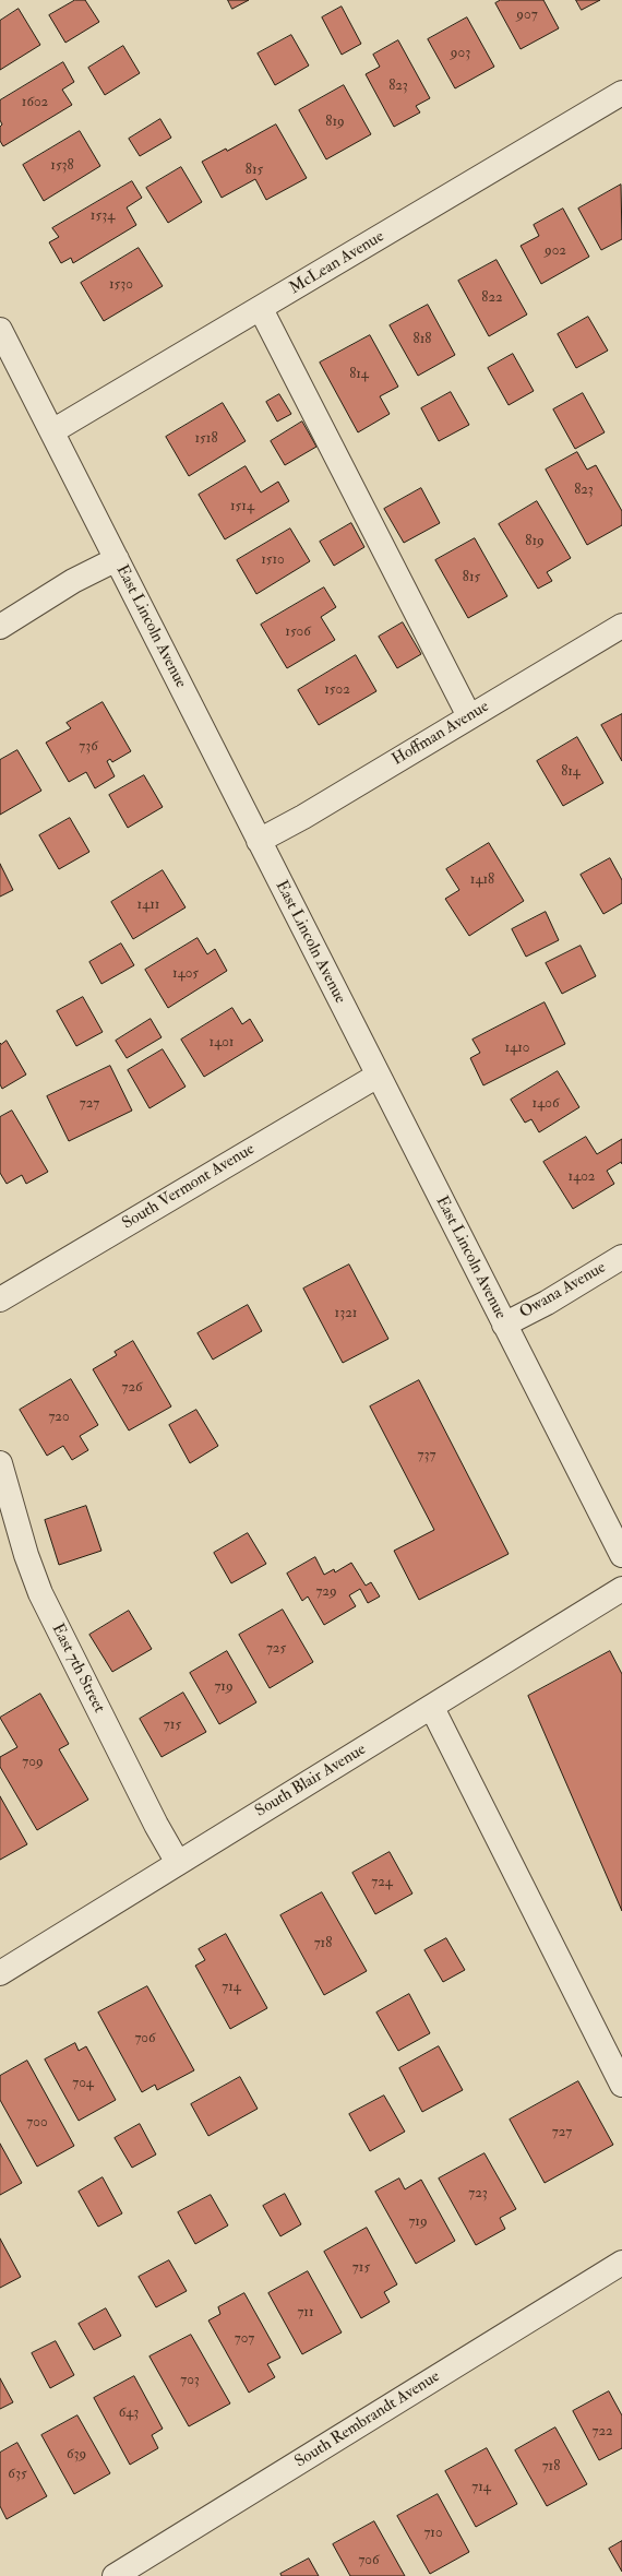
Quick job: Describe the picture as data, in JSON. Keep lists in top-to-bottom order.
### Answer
{
  "streets": {
    "street": [
      "McLean Avenue",
      "East Lincoln Avenue",
      "Hoffman Avenue",
      "South Vermont Avenue",
      "Owana Avenue",
      "East 7th Street",
      "South Blair Avenue",
      "South Rembrandt Avenue"
    ]
  },
  "crossings": [
    ["McLean Avenue", "East Lincoln Avenue"],
    ["East Lincoln Avenue", "Hoffman Avenue"],
    ["East Lincoln Avenue", "South Vermont Avenue"],
    ["East Lincoln Avenue", "Owana Avenue"],
    ["East 7th Street", "South Blair Avenue"]
  ],
  "house_numbers": [
    "907",
    "903",
    "823",
    "1602",
    "819",
    "1538",
    "815",
    "1534",
    "902",
    "1530",
    "822",
    "818",
    "814",
    "1518",
    "823",
    "1514",
    "819",
    "1510",
    "815",
    "1506",
    "1502",
    "736",
    "814",
    "1418",
    "1411",
    "1405",
    "1401",
    "1410",
    "727",
    "1406",
    "1402",
    "1321",
    "726",
    "720",
    "737",
    "729",
    "725",
    "719",
    "715",
    "709",
    "724",
    "718",
    "714",
    "706",
    "704",
    "700",
    "727",
    "723",
    "719",
    "715",
    "711",
    "707",
    "703",
    "643",
    "722",
    "639",
    "718",
    "635",
    "714",
    "710",
    "706"
  ]
}
